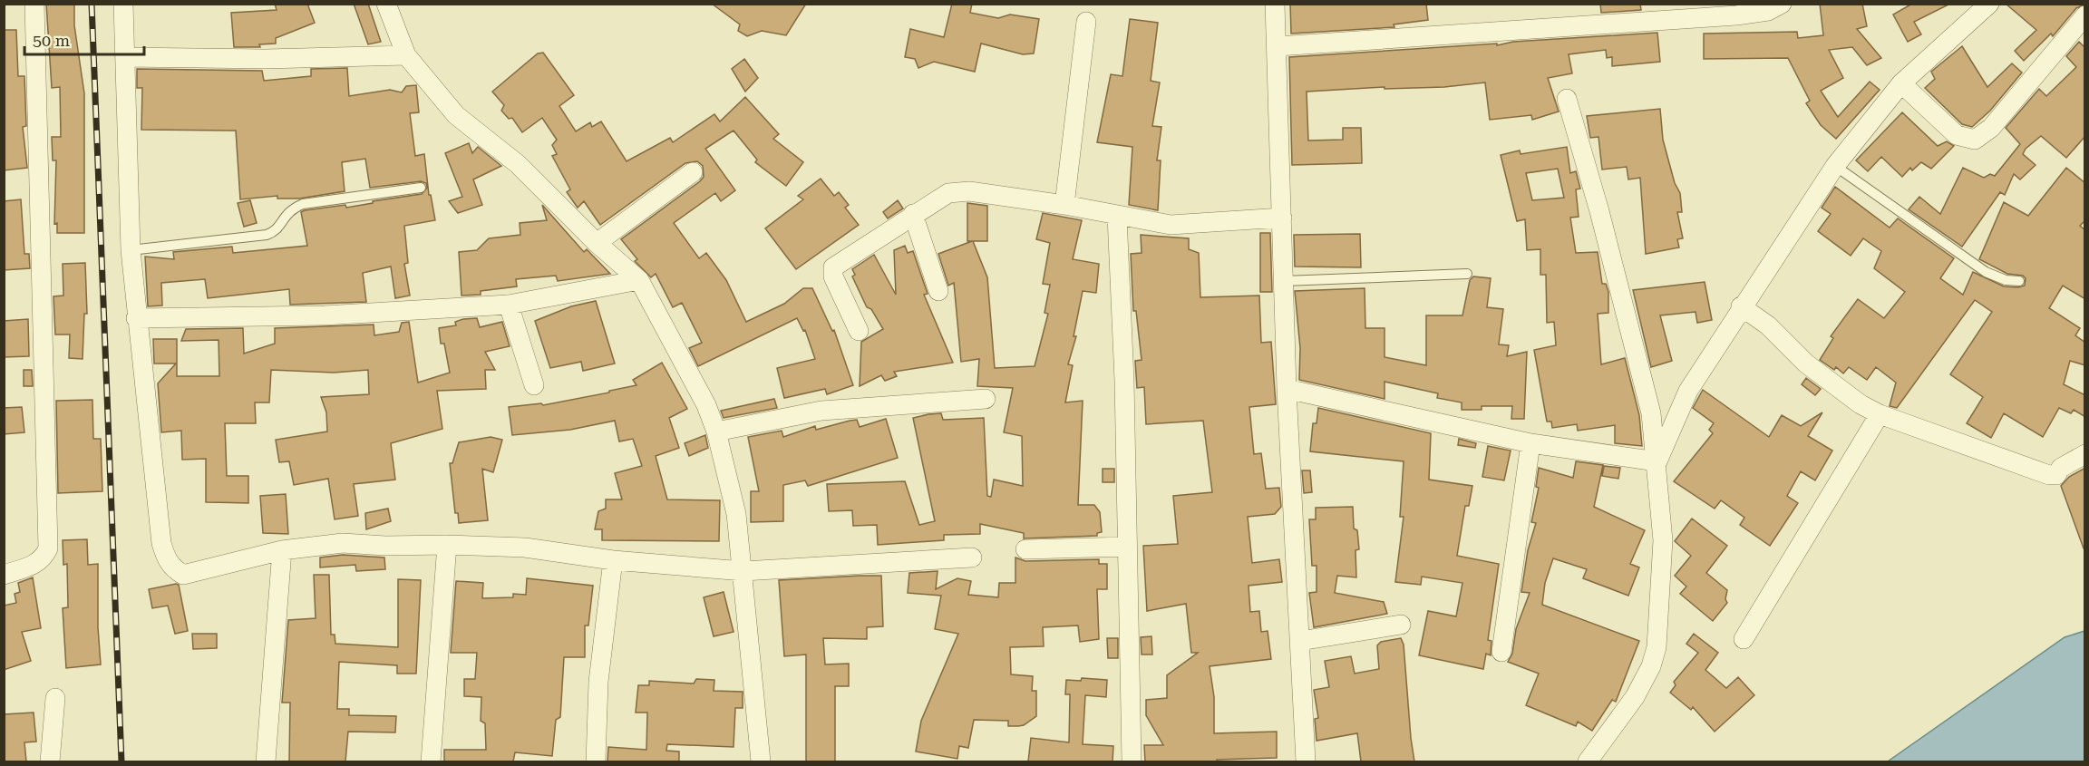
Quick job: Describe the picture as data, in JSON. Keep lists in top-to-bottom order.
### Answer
{
  "scale_bar": "50 m"
}
